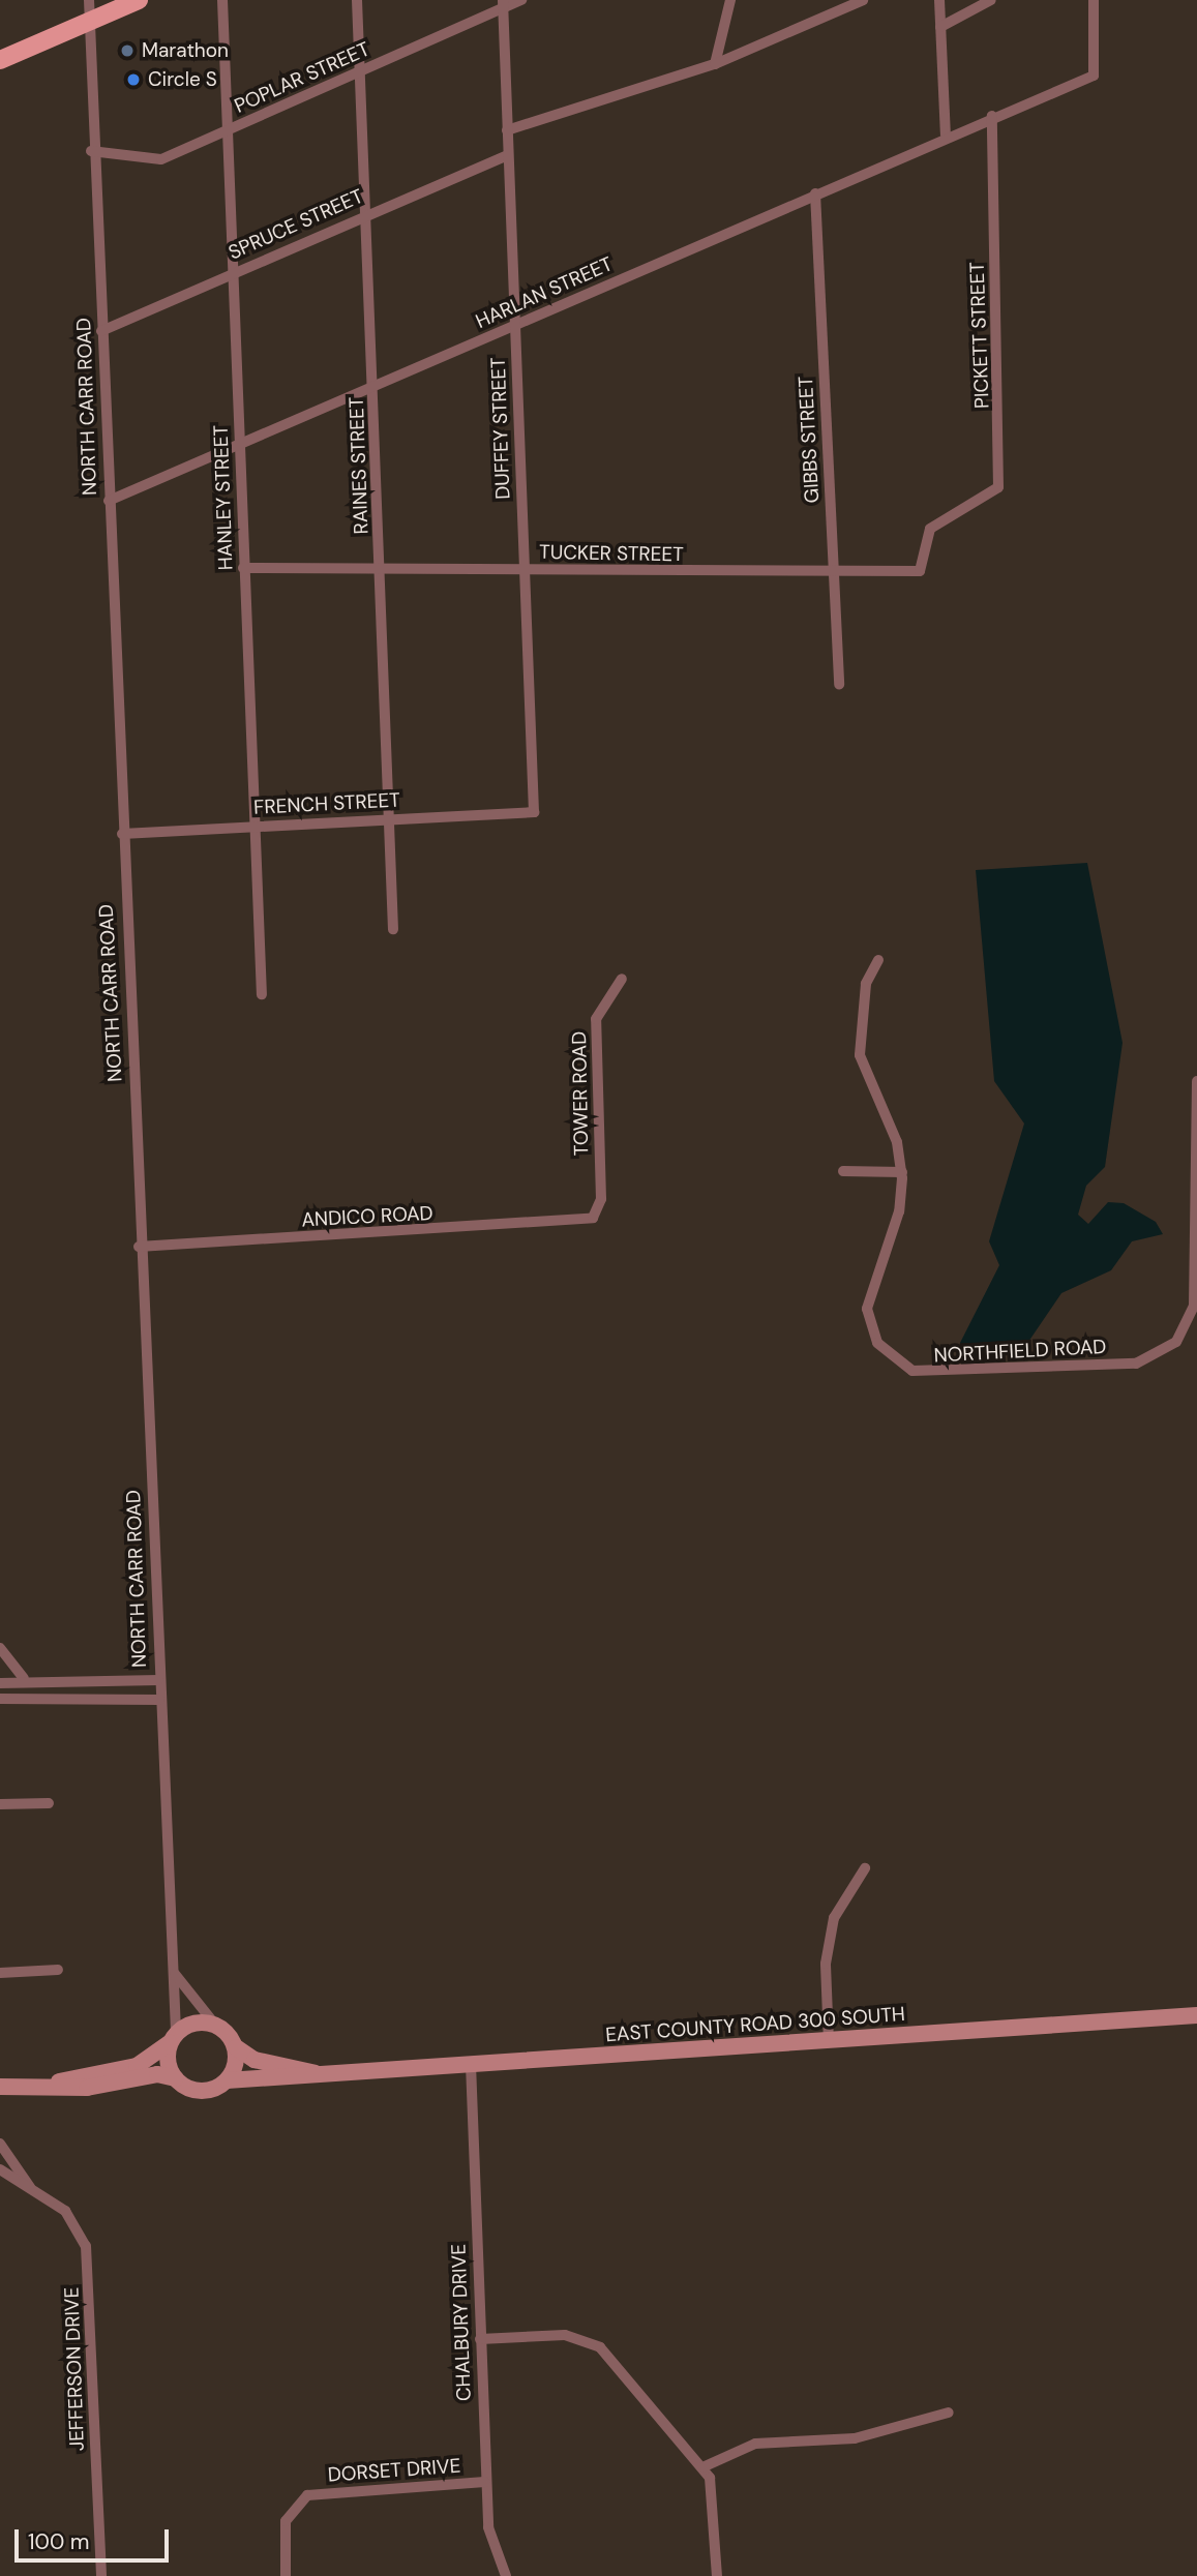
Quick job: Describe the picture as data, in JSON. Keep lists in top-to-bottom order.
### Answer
{
  "streets": {
    "street": [
      "POPLAR STREET",
      "SPRUCE STREET",
      "HARLAN STREET",
      "PICKETT STREET",
      "NORTH CARR ROAD",
      "DUFFEY STREET",
      "GIBBS STREET",
      "RAINES STREET",
      "HANLEY STREET",
      "TUCKER STREET",
      "FRENCH STREET",
      "TOWER ROAD",
      "ANDICO ROAD",
      "NORTHFIELD ROAD",
      "EAST COUNTY ROAD 300 SOUTH",
      "CHALBURY DRIVE",
      "JEFFERSON DRIVE",
      "DORSET DRIVE"
    ]
  },
  "crossings": [
    ["POPLAR STREET", "NORTH CARR ROAD"],
    ["POPLAR STREET", "DUFFEY STREET"],
    ["POPLAR STREET", "RAINES STREET"],
    ["POPLAR STREET", "HANLEY STREET"],
    ["SPRUCE STREET", "NORTH CARR ROAD"],
    ["SPRUCE STREET", "DUFFEY STREET"],
    ["SPRUCE STREET", "RAINES STREET"],
    ["SPRUCE STREET", "HANLEY STREET"],
    ["HARLAN STREET", "PICKETT STREET"],
    ["HARLAN STREET", "NORTH CARR ROAD"],
    ["HARLAN STREET", "DUFFEY STREET"],
    ["HARLAN STREET", "GIBBS STREET"],
    ["HARLAN STREET", "RAINES STREET"],
    ["HARLAN STREET", "HANLEY STREET"],
    ["PICKETT STREET", "TUCKER STREET"],
    ["NORTH CARR ROAD", "FRENCH STREET"],
    ["NORTH CARR ROAD", "ANDICO ROAD"],
    ["NORTH CARR ROAD", "EAST COUNTY ROAD 300 SOUTH"],
    ["DUFFEY STREET", "TUCKER STREET"],
    ["DUFFEY STREET", "FRENCH STREET"],
    ["GIBBS STREET", "TUCKER STREET"],
    ["RAINES STREET", "TUCKER STREET"],
    ["RAINES STREET", "FRENCH STREET"],
    ["HANLEY STREET", "TUCKER STREET"],
    ["HANLEY STREET", "FRENCH STREET"],
    ["TOWER ROAD", "ANDICO ROAD"],
    ["EAST COUNTY ROAD 300 SOUTH", "CHALBURY DRIVE"],
    ["CHALBURY DRIVE", "DORSET DRIVE"]
  ],
  "places": ["Marathon", "Circle S"],
  "scale_bar": "100 m"
}
